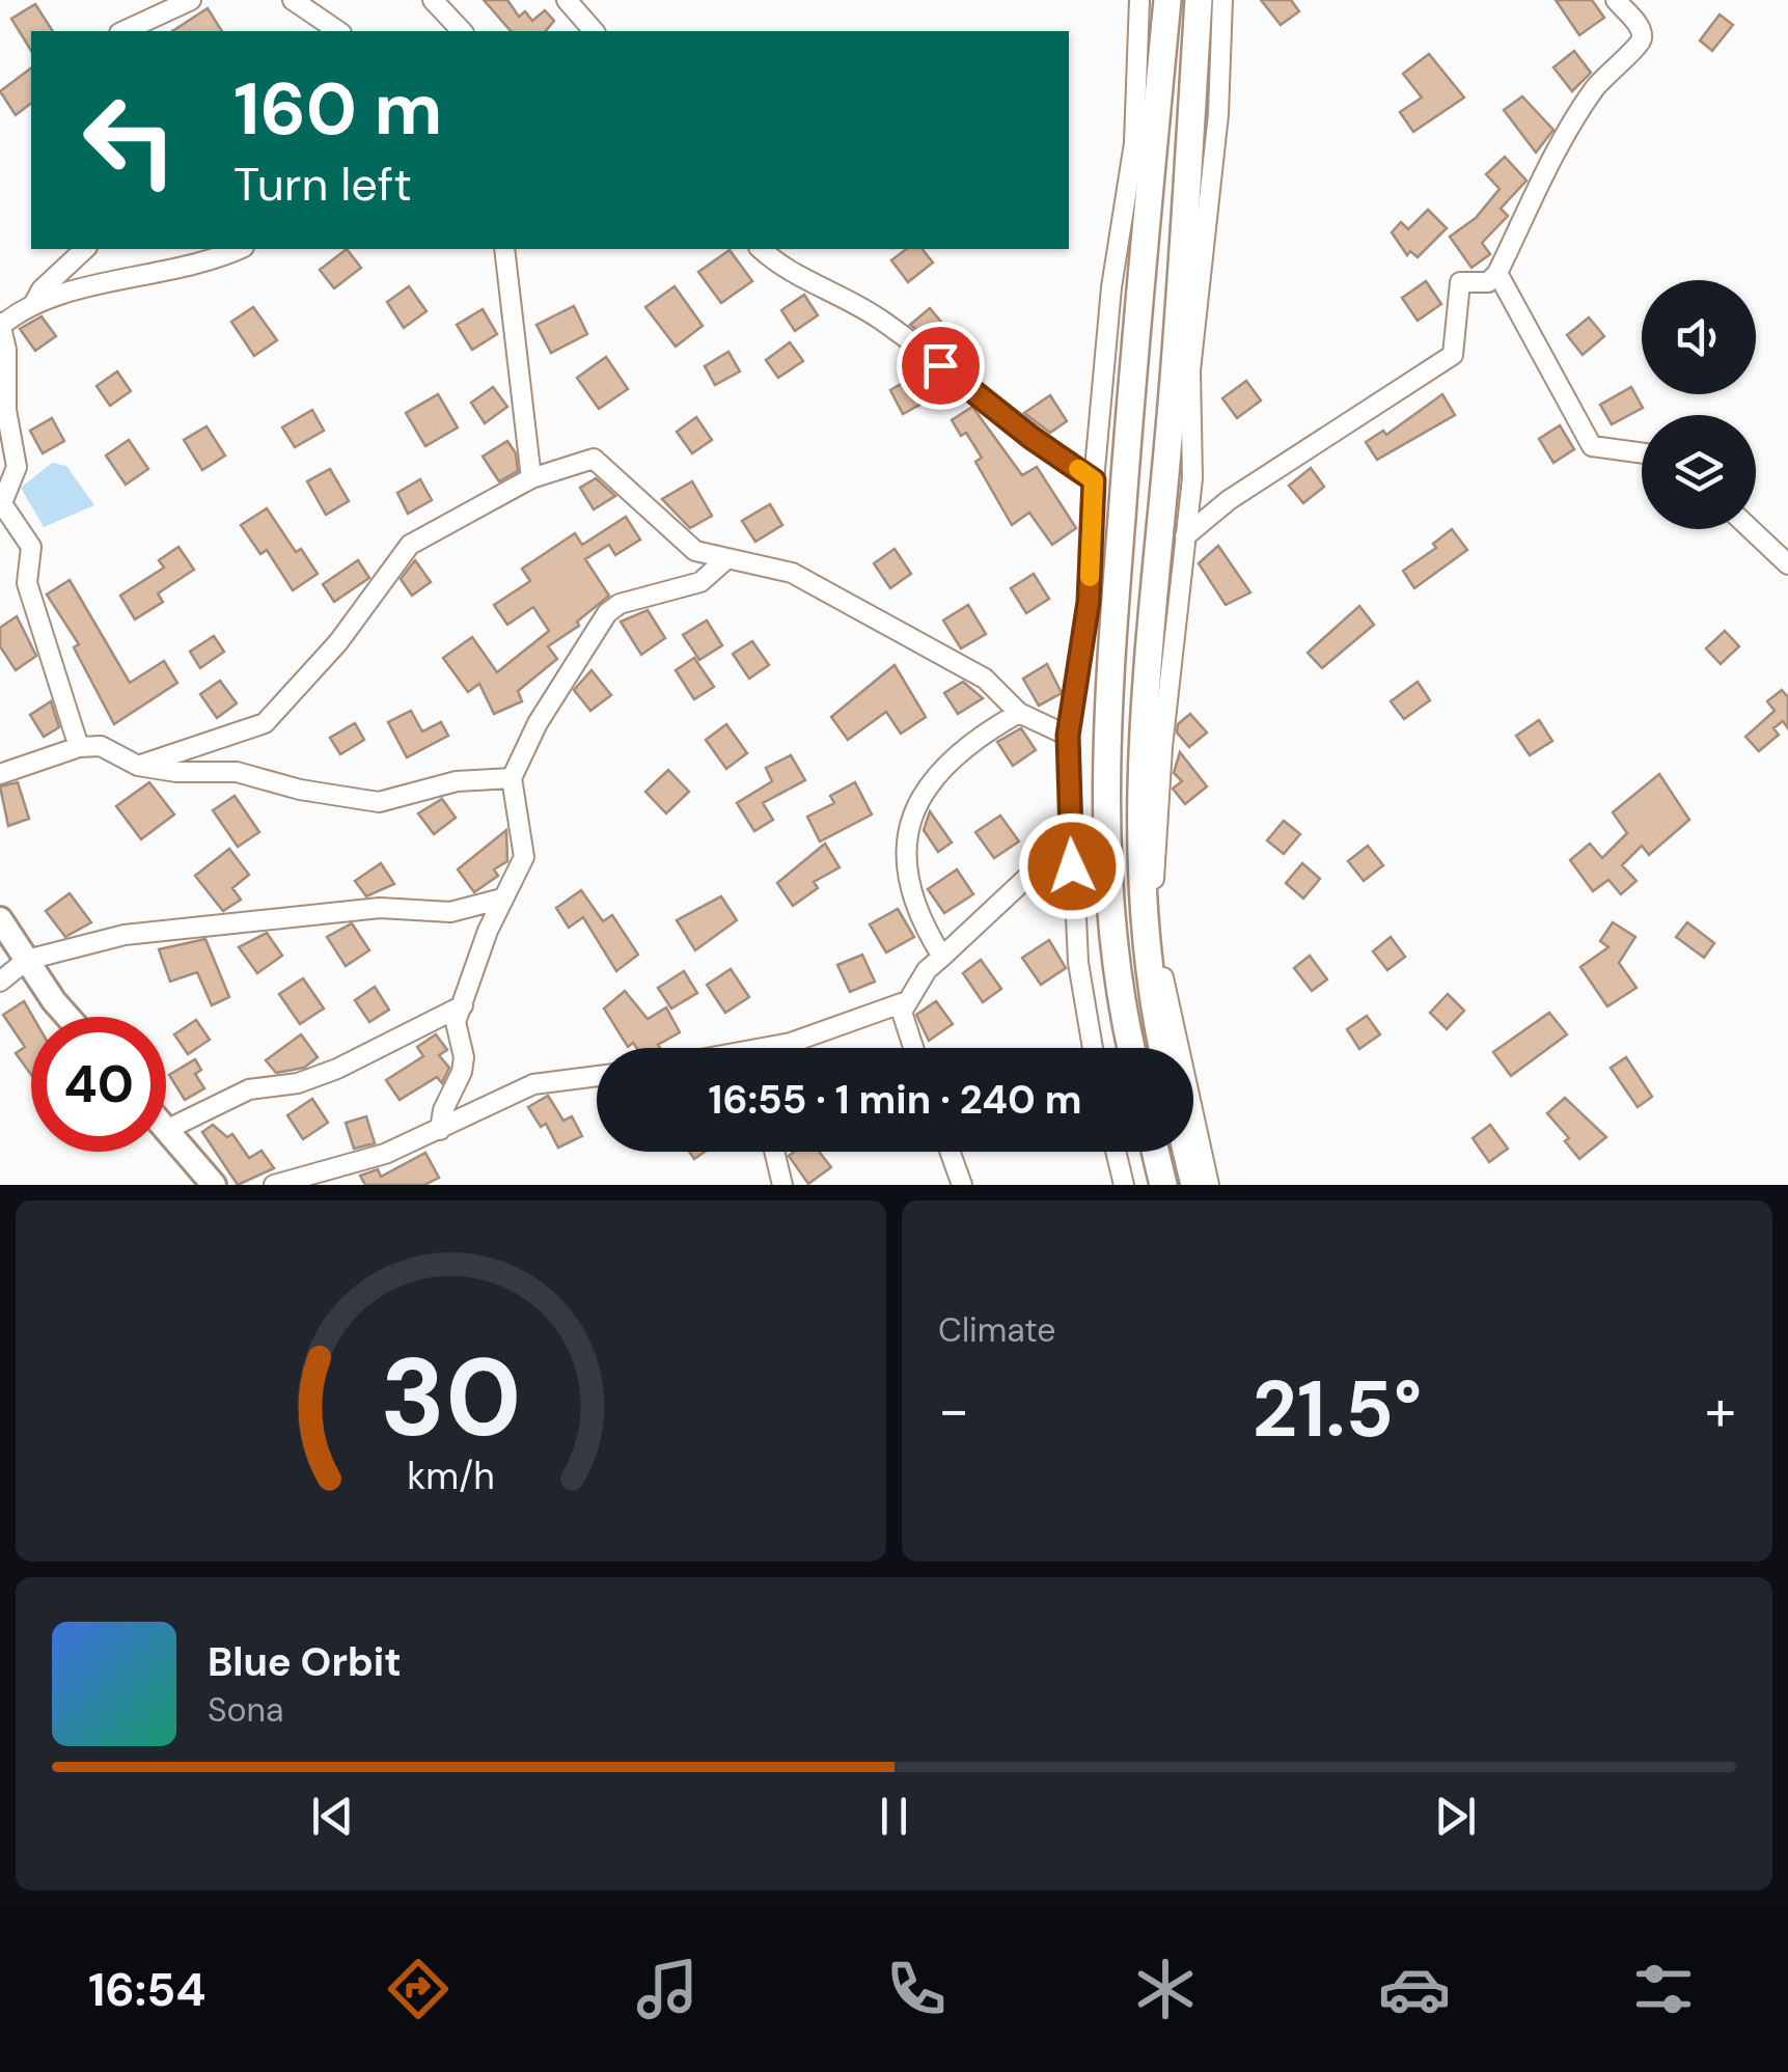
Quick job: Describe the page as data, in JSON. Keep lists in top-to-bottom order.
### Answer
{
  "page": {
    "turn": ["160 m", "Turn left"],
    "limit": "40",
    "trip": "16:55 · 1 min · 240 m",
    "tile": "Climate",
    "heat": ["−", "21.5°", "+"],
    "song": ["Blue Orbit", "Sona"],
    "tabs": "16:54",
    "gauge": ["30", "km/h"]
  }
}
